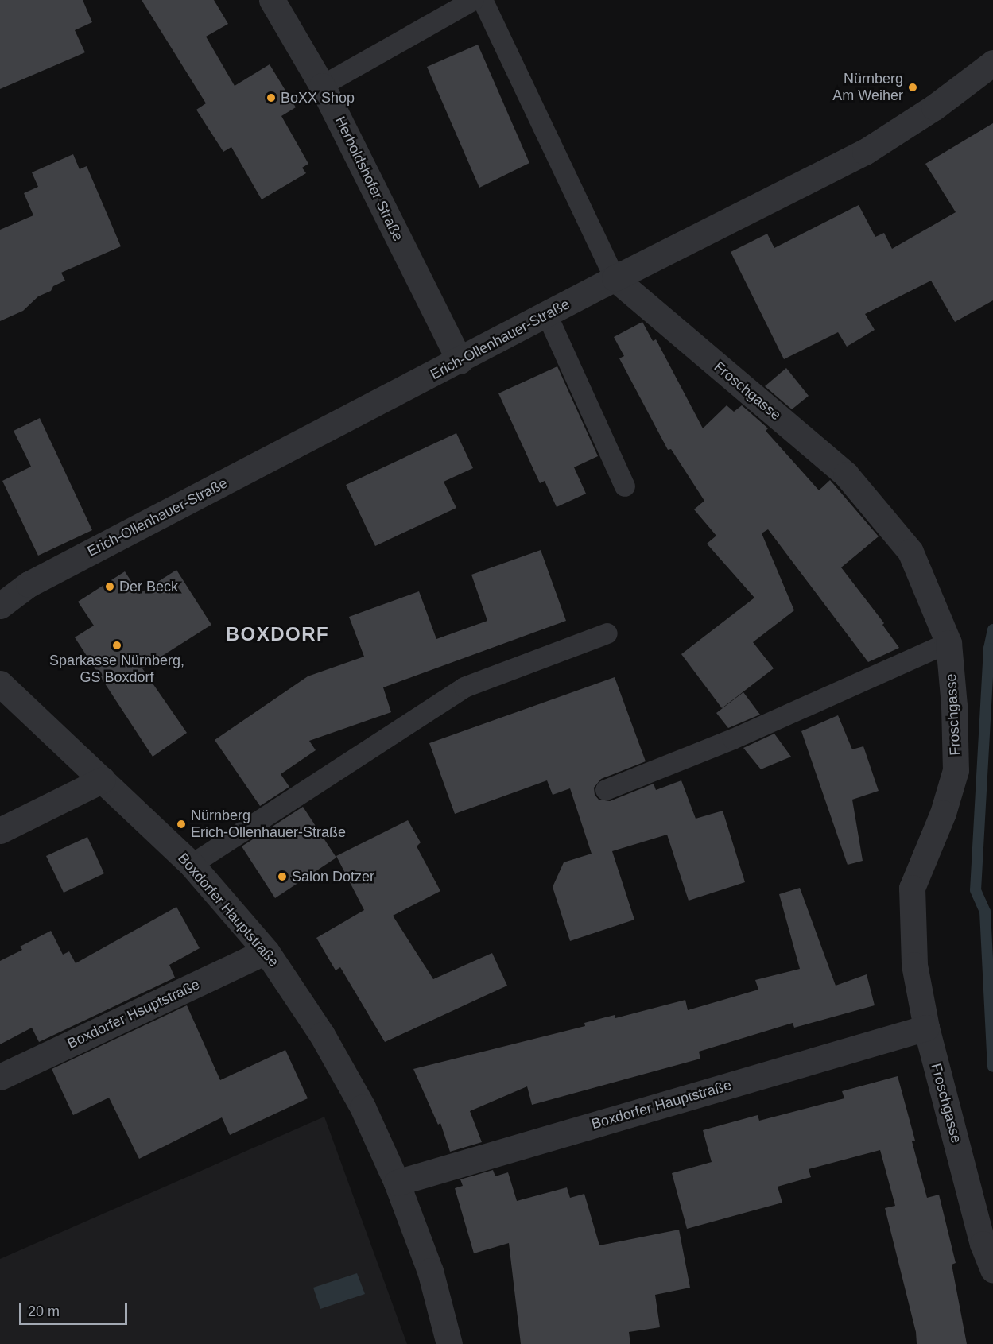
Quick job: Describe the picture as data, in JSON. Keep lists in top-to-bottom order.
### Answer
{
  "streets": {
    "street": [
      "Herboldshofer Straße",
      "Erich-Ollenhauer-Straße",
      "Froschgasse",
      "Boxdorfer Hauptstraße",
      "Boxdorfer Hsuptstraße"
    ]
  },
  "crossings": [
    ["Herboldshofer Straße", "Erich-Ollenhauer-Straße"],
    ["Erich-Ollenhauer-Straße", "Froschgasse"],
    ["Froschgasse", "Boxdorfer Hauptstraße"],
    ["Boxdorfer Hauptstraße", "Boxdorfer Hsuptstraße"]
  ],
  "districts": ["BOXDORF"],
  "places": [
    "Nürnberg Am Weiher",
    "BoXX Shop",
    "Der Beck",
    "Sparkasse Nürnberg, GS Boxdorf",
    "Nürnberg Erich-Ollenhauer-Straße",
    "Salon Dotzer"
  ],
  "scale_bar": "20 m"
}
